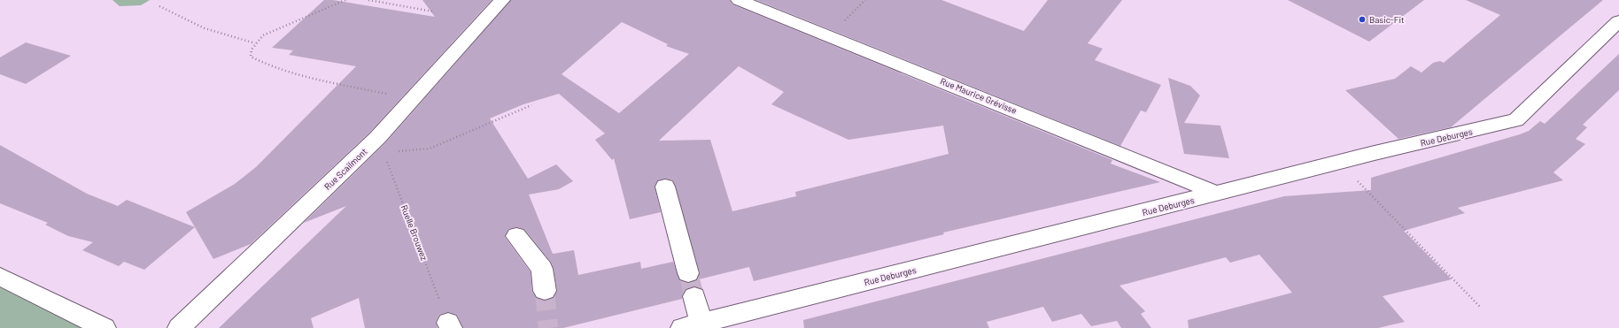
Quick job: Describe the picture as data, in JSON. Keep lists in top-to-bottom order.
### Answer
{
  "streets": {
    "street": ["Rue Maurice Grévisse", "Rue Deburges", "Rue Scailmont"],
    "path": ["Ruelle Brouwez"]
  },
  "crossings": [
    ["Rue Maurice Grévisse", "Rue Deburges"],
    ["Rue Scailmont", "Ruelle Brouwez"]
  ],
  "places": ["Basic-Fit"]
}
